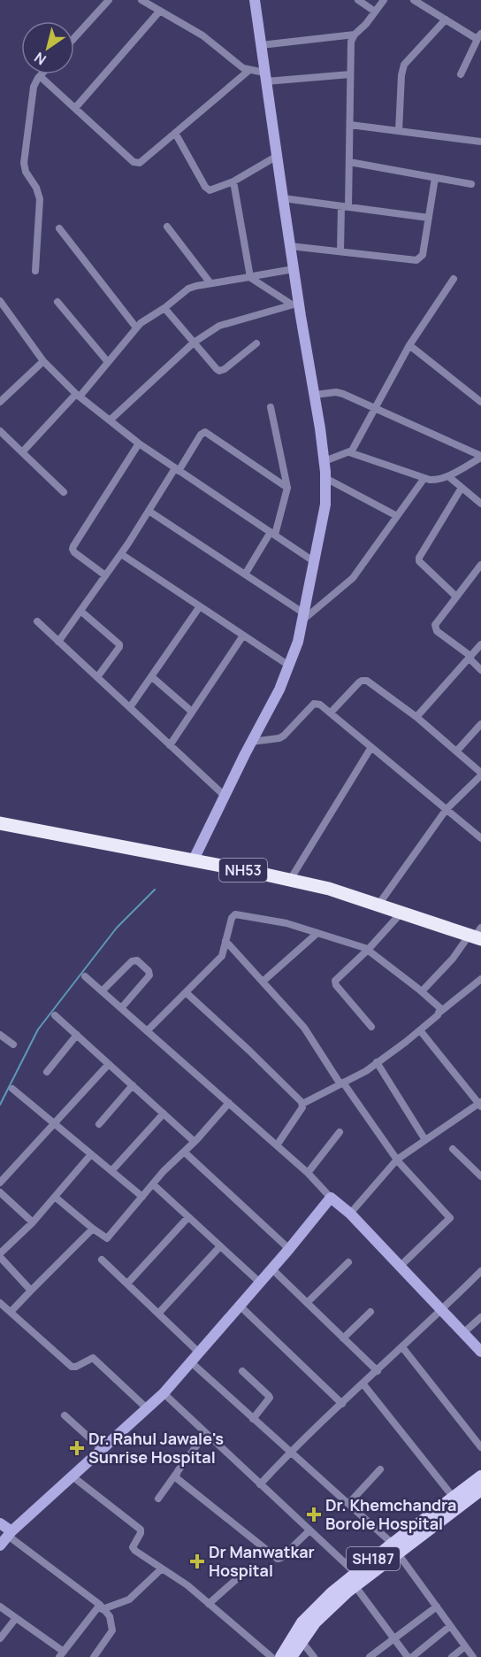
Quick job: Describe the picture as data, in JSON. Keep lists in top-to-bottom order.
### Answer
{
  "streets": {
    "highway": ["NH53"],
    "main road": ["SH187"]
  },
  "places": {
    "health": ["Dr. Rahul Jawale's Sunrise Hospital", "Dr. Khemchandra Borole Hospital", "Dr Manwatkar Hospital"]
  },
  "north": "bottom left"
}
